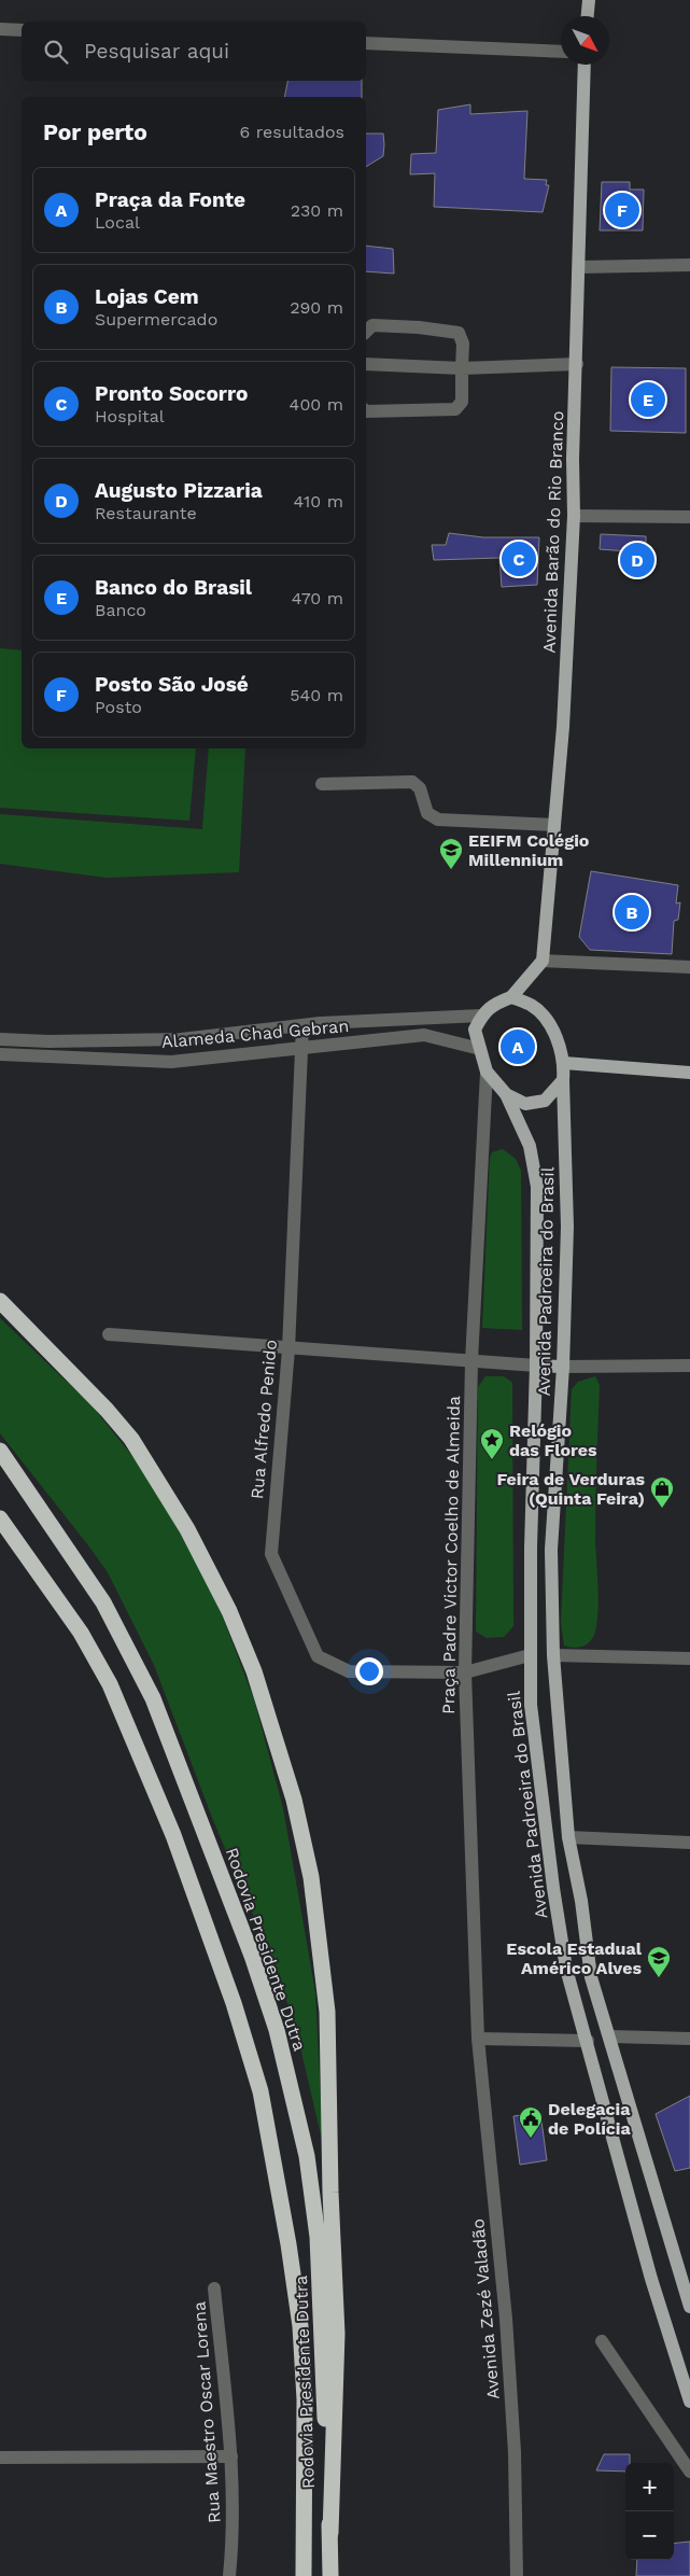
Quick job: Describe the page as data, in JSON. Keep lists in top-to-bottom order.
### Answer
{
  "streets": {
    "highway": ["Rodovia Presidente Dutra"],
    "main road": ["Avenida Barão do Rio Branco", "Avenida Padroeira do Brasil"],
    "street": [
      "Alameda Chad Gebran",
      "Rua Alfredo Penido",
      "Praça Padre Victor Coelho de Almeida",
      "Avenida Zezé Valadão",
      "Rua Maestro Oscar Lorena"
    ]
  },
  "crossings": [
    ["Alameda Chad Gebran", "Avenida Padroeira do Brasil"],
    ["Alameda Chad Gebran", "Rua Alfredo Penido"],
    ["Alameda Chad Gebran", "Praça Padre Victor Coelho de Almeida"],
    ["Avenida Padroeira do Brasil", "Rua Alfredo Penido"],
    ["Avenida Padroeira do Brasil", "Praça Padre Victor Coelho de Almeida"],
    ["Rua Alfredo Penido", "Praça Padre Victor Coelho de Almeida"],
    ["Praça Padre Victor Coelho de Almeida", "Avenida Zezé Valadão"]
  ],
  "places": {
    "school or university": ["EEIFM Colégio Millennium", "Escola Estadual Américo Alves"],
    "place": ["Relógio das Flores"],
    "shop": ["Feira de Verduras (Quinta Feira)"],
    "public building": ["Delegacia de Polícia"]
  },
  "north": "bottom right",
  "page": {
    "search": "Pesquisar aqui",
    "heading": ["Por perto", "6 resultados"],
    "list": [
      {
        "mark": "A",
        "name": "Praça da Fonte",
        "note": "Local",
        "value": "230 m"
      },
      {
        "mark": "B",
        "name": "Lojas Cem",
        "note": "Supermercado",
        "value": "290 m"
      },
      {
        "mark": "C",
        "name": "Pronto Socorro",
        "note": "Hospital",
        "value": "400 m"
      },
      {
        "mark": "D",
        "name": "Augusto Pizzaria",
        "note": "Restaurante",
        "value": "410 m"
      },
      {
        "mark": "E",
        "name": "Banco do Brasil",
        "note": "Banco",
        "value": "470 m"
      },
      {
        "mark": "F",
        "name": "Posto São José",
        "note": "Posto",
        "value": "540 m"
      }
    ],
    "pins": [
      "F",
      "E",
      "C",
      "D",
      "B",
      "A"
    ],
    "map_buttons": ["+", "−"]
  }
}
